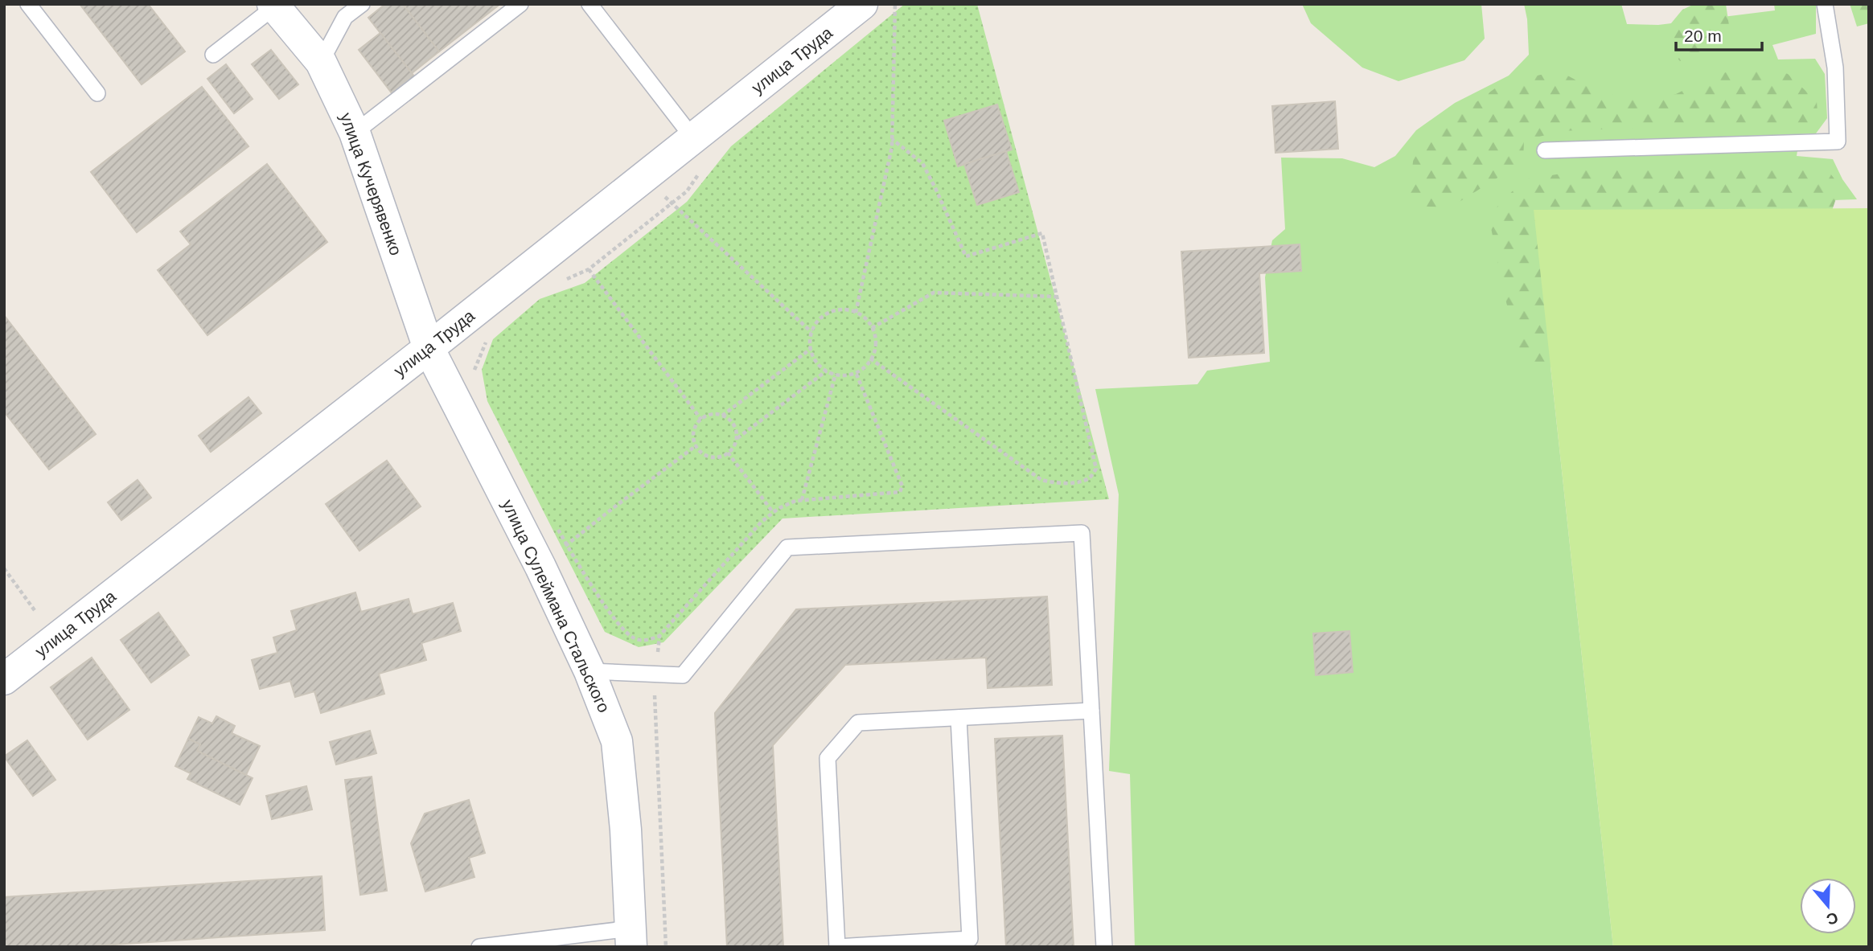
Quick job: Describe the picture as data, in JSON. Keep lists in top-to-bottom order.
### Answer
{
  "streets": {
    "main road": ["улица Труда", "улица Кучерявенко", "улица Сулеймана Стальского"]
  },
  "crossings": [
    ["улица Труда", "улица Кучерявенко"],
    ["улица Труда", "улица Сулеймана Стальского"],
    ["улица Кучерявенко", "улица Сулеймана Стальского"]
  ],
  "scale_bar": "20 m",
  "north": "bottom"
}
